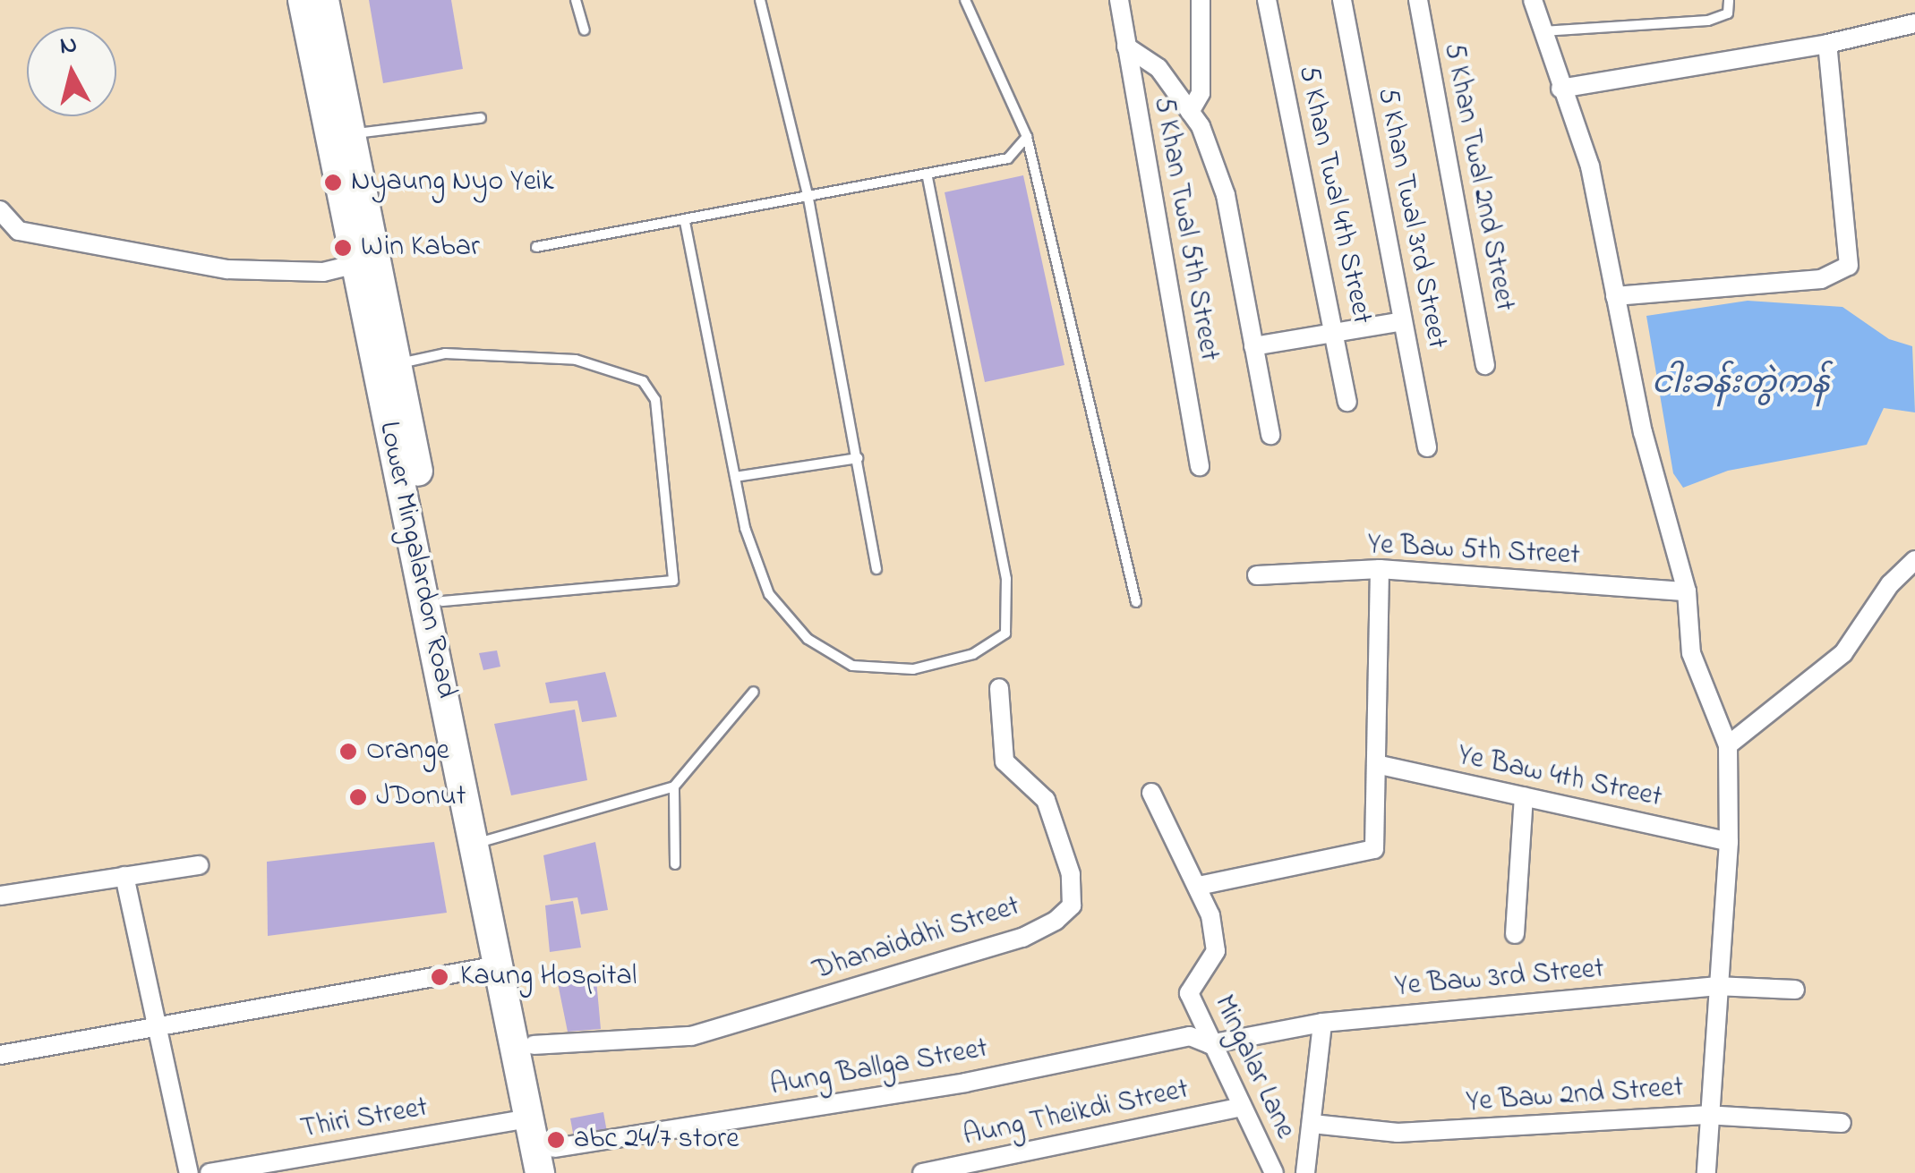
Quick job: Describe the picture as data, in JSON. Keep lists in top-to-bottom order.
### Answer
{
  "streets": {
    "main road": ["Lower Mingalardon Road"],
    "street": [
      "5 Khan Twal 2nd Street",
      "5 Khan Twal 4th Street",
      "5 Khan Twal 3rd Street",
      "5 Khan Twal 5th Street",
      "Ye Baw 5th Street",
      "Ye Baw 4th Street",
      "Dhanaiddhi Street",
      "Ye Baw 3rd Street",
      "Mingalar Lane",
      "Aung Ballga Street",
      "Ye Baw 2nd Street",
      "Aung Theikdi Street",
      "Thiri Street"
    ]
  },
  "crossings": [
    ["Lower Mingalardon Road", "Dhanaiddhi Street"],
    ["Lower Mingalardon Road", "Aung Ballga Street"],
    ["Lower Mingalardon Road", "Thiri Street"],
    ["Ye Baw 3rd Street", "Mingalar Lane"],
    ["Ye Baw 3rd Street", "Aung Ballga Street"],
    ["Mingalar Lane", "Aung Ballga Street"],
    ["Mingalar Lane", "Aung Theikdi Street"]
  ],
  "water": ["ငါးခန်းတွဲကန်"],
  "places": [
    "Nyaung Nyo Yeik",
    "Win Kabar",
    "Orange",
    "JDonut",
    "Kaung Hospital",
    "abc 24/7 store"
  ],
  "north": "top"
}
